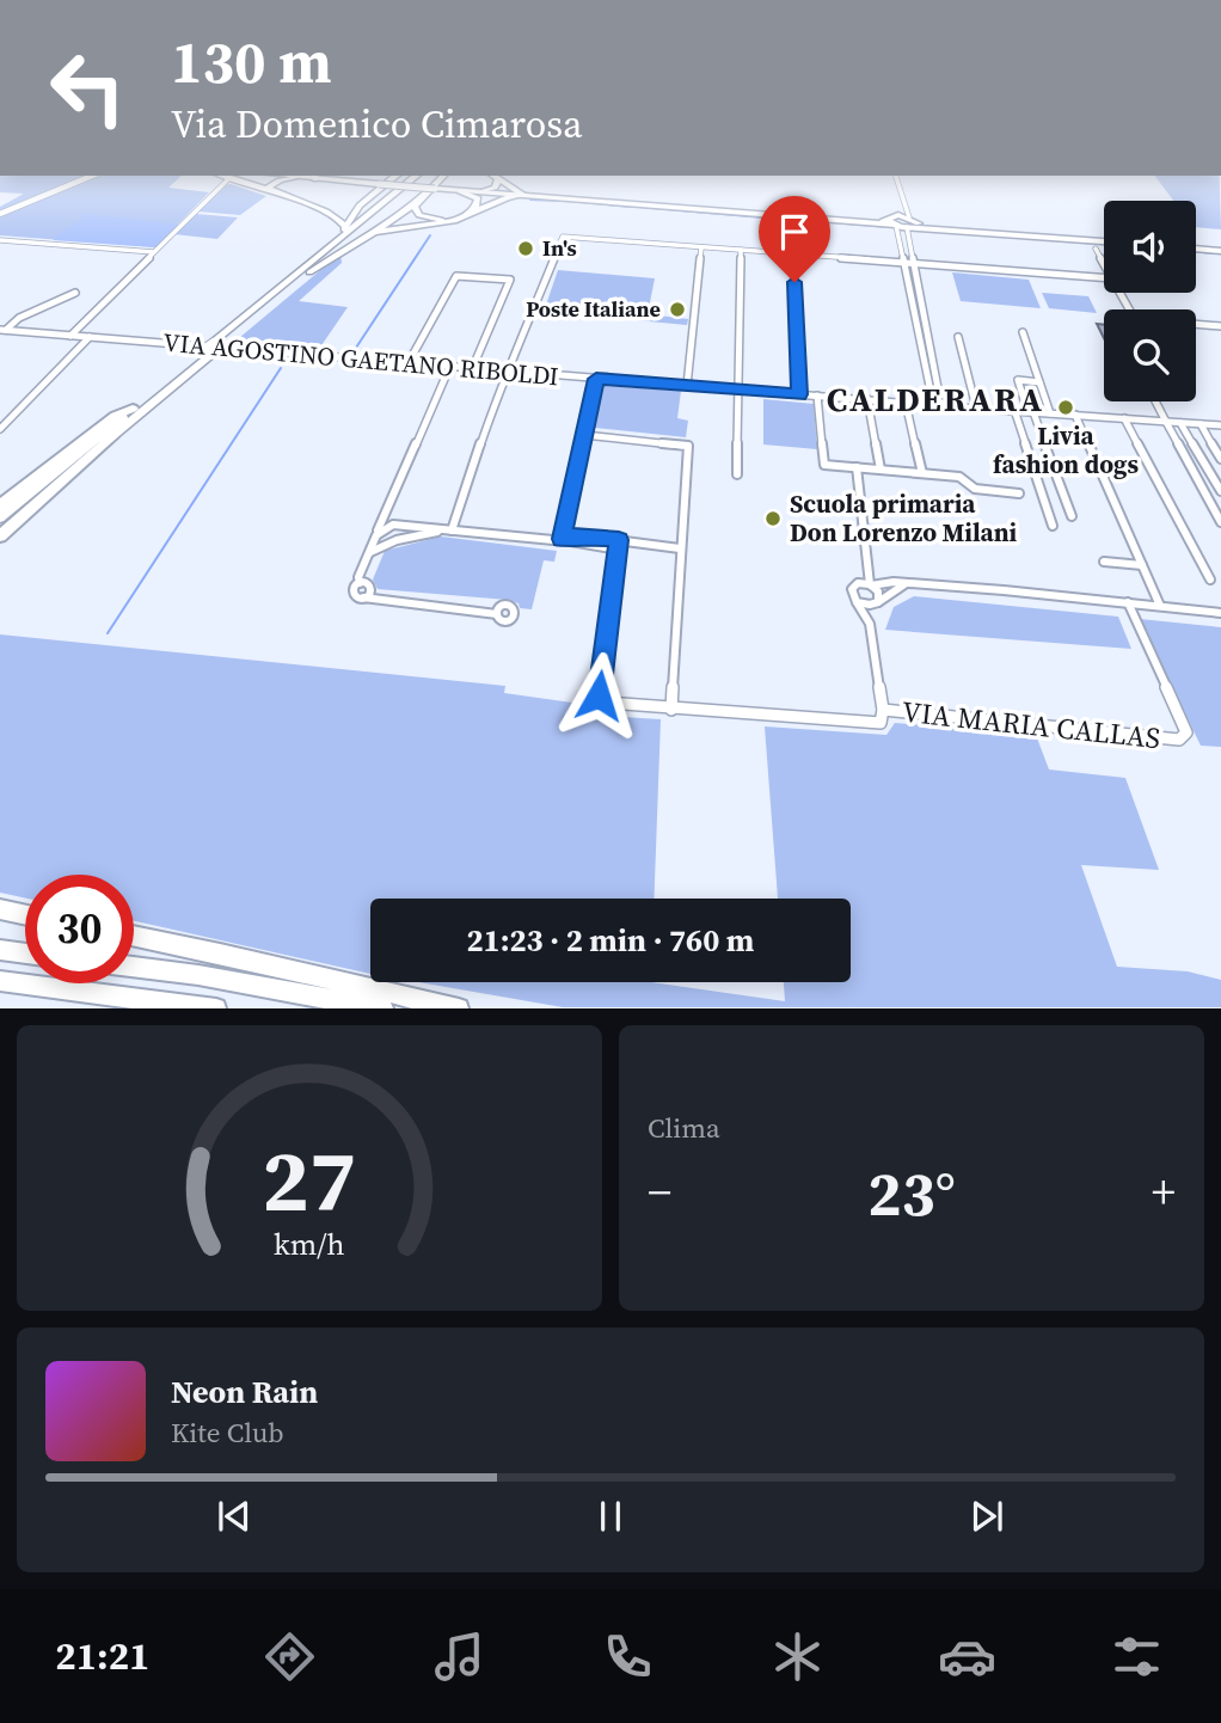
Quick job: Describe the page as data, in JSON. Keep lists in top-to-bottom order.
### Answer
{
  "streets": {
    "street": ["VIA AGOSTINO GAETANO RIBOLDI", "VIA MARIA CALLAS"]
  },
  "districts": ["CALDERARA"],
  "places": [
    "In's",
    "Poste Italiane",
    "Livia fashion dogs",
    "Scuola primaria Don Lorenzo Milani"
  ],
  "page": {
    "turn": ["130 m", "Via Domenico Cimarosa"],
    "limit": "30",
    "trip": "21:23 · 2 min · 760 m",
    "tile": "Clima",
    "heat": ["−", "23°", "+"],
    "song": ["Neon Rain", "Kite Club"],
    "tabs": "21:21",
    "gauge": ["27", "km/h"]
  }
}
